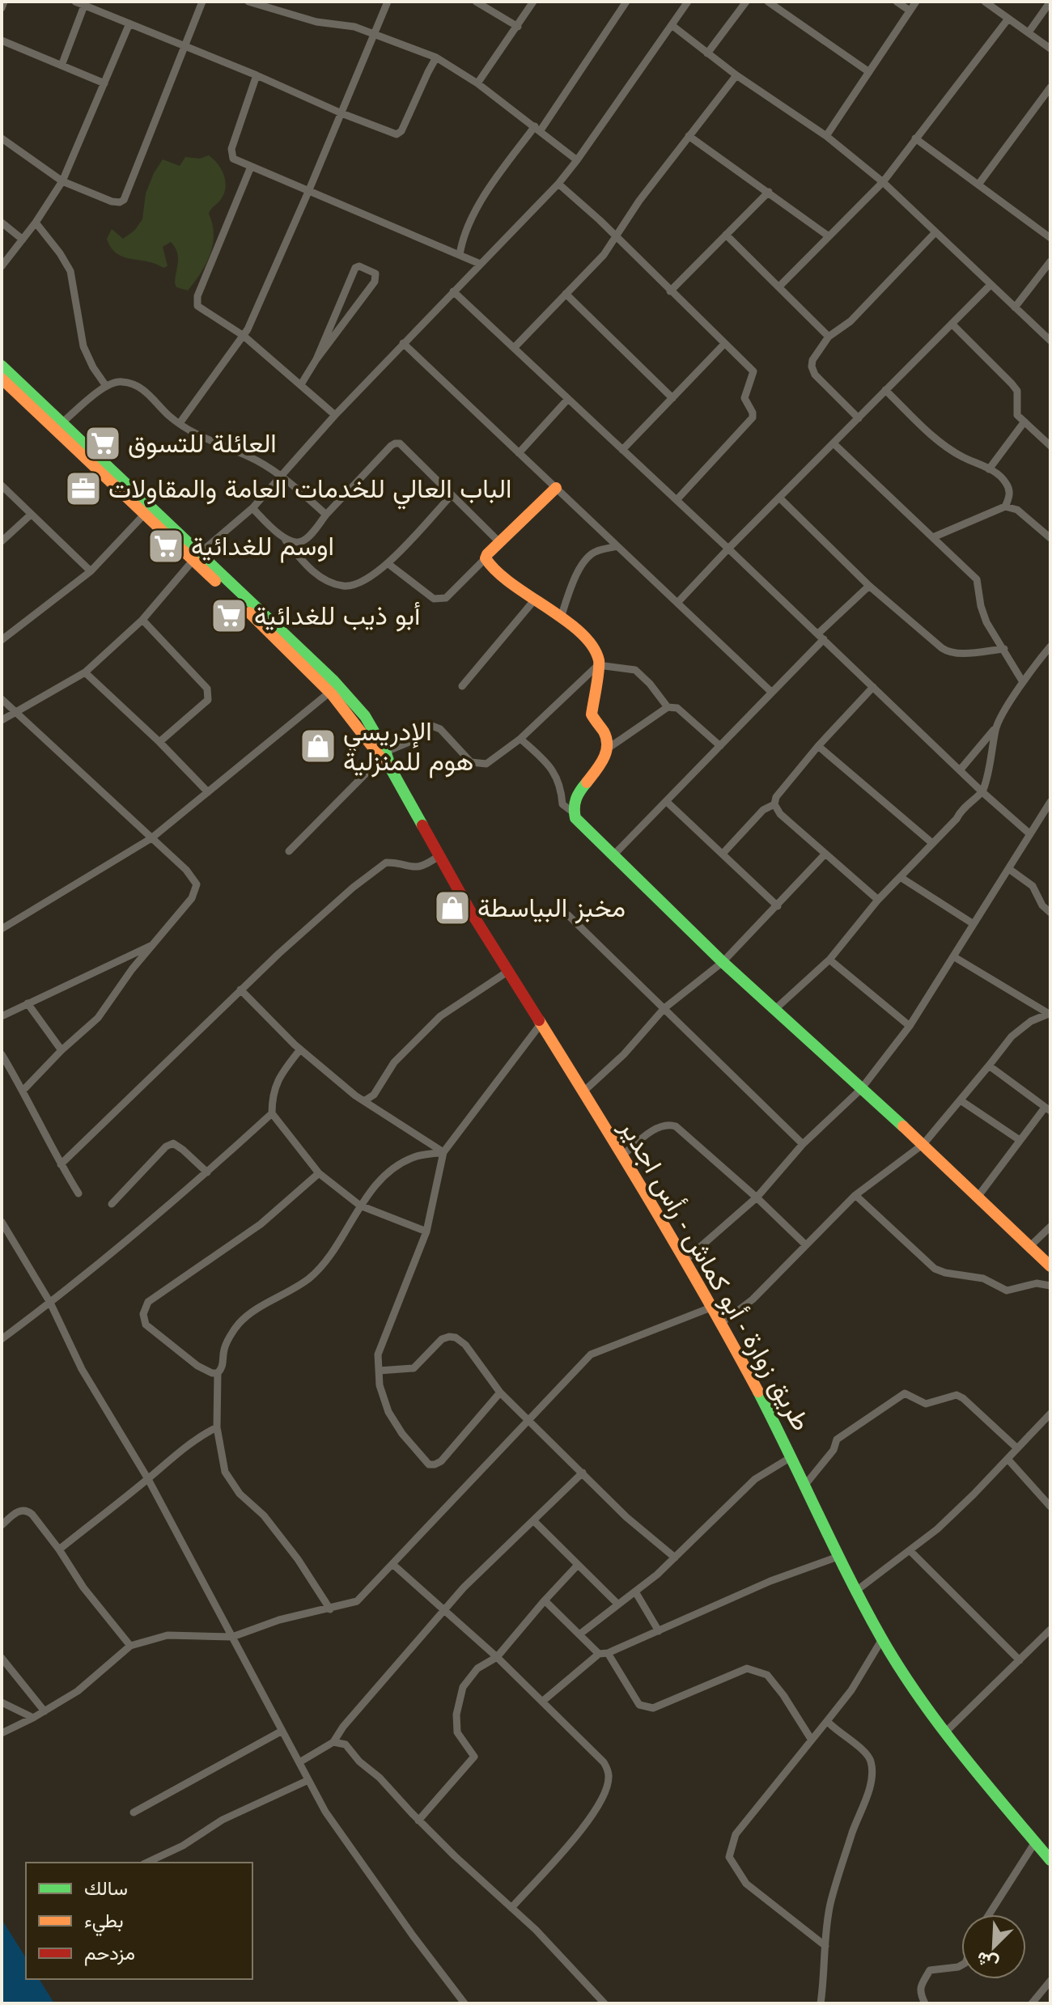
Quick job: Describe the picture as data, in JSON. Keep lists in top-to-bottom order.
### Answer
{
  "streets": {
    "main road": ["طريق زوارة - أبو كماش - رأس اجدير"]
  },
  "places": {
    "supermarket": ["العائلة للتسوق", "اوسم للغدائية", "أبو ذيب للغدائية"],
    "office": ["الباب العالي للخدمات العامة والمقاولات"],
    "shop": ["الإدريسي هوم للمنزلية", "مخبز البياسطة"]
  },
  "legend": ["سالك", "بطيء", "مزدحم"],
  "north": "bottom left"
}
